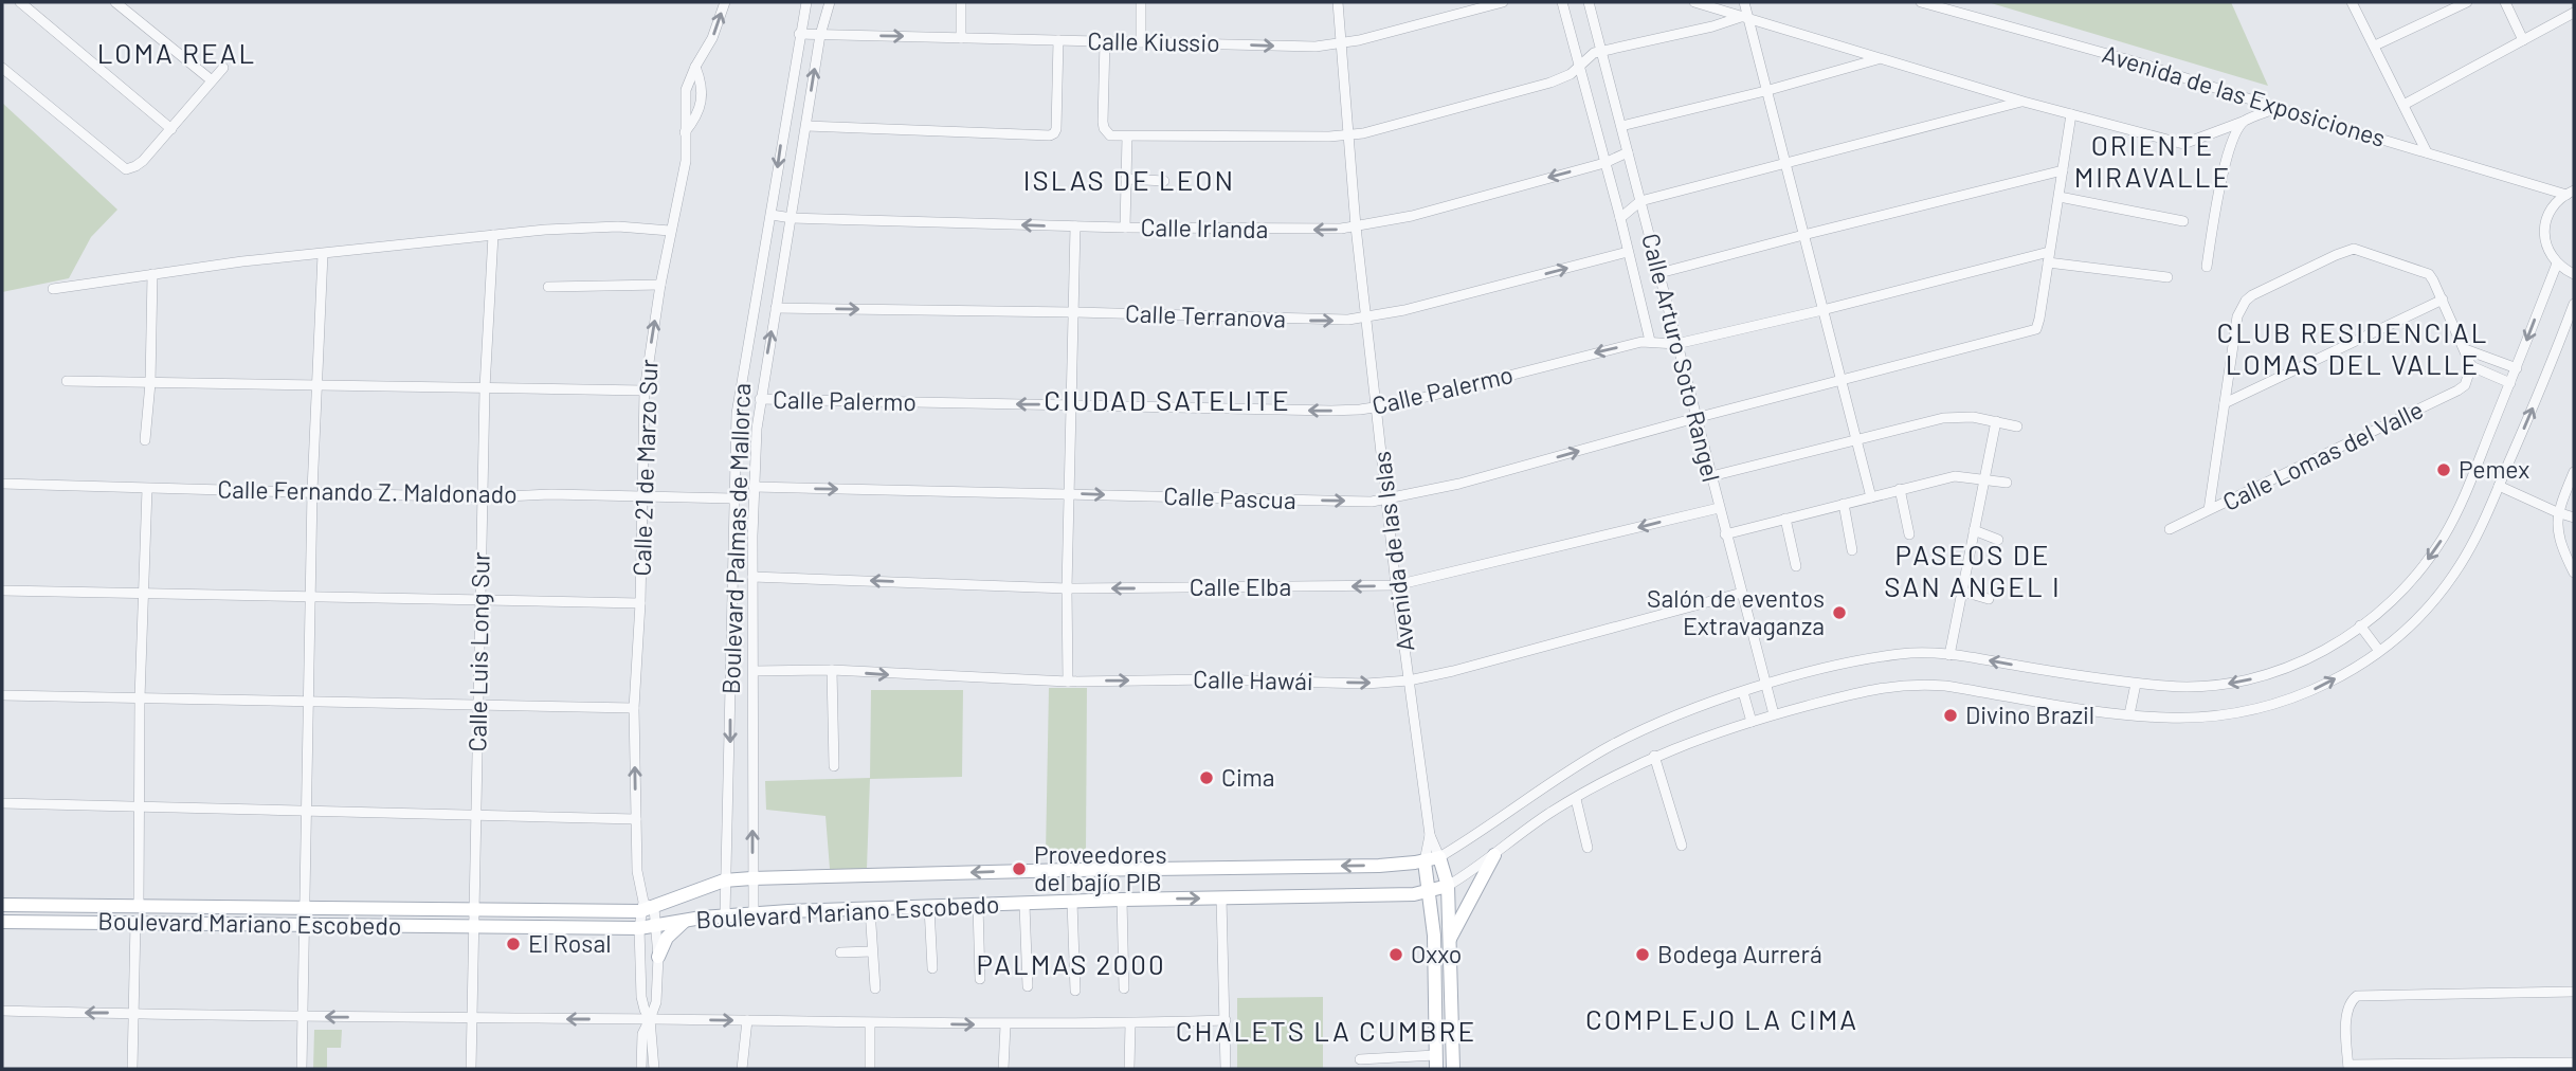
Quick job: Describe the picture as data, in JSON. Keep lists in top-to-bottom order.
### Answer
{
  "streets": {
    "main road": ["Boulevard Mariano Escobedo"],
    "street": [
      "Calle Kiussio",
      "Avenida de las Exposiciones",
      "Calle Irlanda",
      "Calle Terranova",
      "Calle Arturo Soto Rangel",
      "Calle Palermo",
      "Calle Lomas del Valle",
      "Calle 21 de Marzo Sur",
      "Calle Fernando Z. Maldonado",
      "Calle Pascua",
      "Boulevard Palmas de Mallorca",
      "Avenida de las Islas",
      "Calle Elba",
      "Calle Luis Long Sur",
      "Calle Hawái"
    ]
  },
  "crossings": [
    ["Calle Kiussio", "Boulevard Palmas de Mallorca"],
    ["Calle Kiussio", "Avenida de las Islas"],
    ["Calle Irlanda", "Calle Arturo Soto Rangel"],
    ["Calle Irlanda", "Boulevard Palmas de Mallorca"],
    ["Calle Irlanda", "Avenida de las Islas"],
    ["Calle Terranova", "Boulevard Palmas de Mallorca"],
    ["Calle Terranova", "Avenida de las Islas"],
    ["Calle Arturo Soto Rangel", "Calle Palermo"],
    ["Calle Arturo Soto Rangel", "Calle Pascua"],
    ["Calle Arturo Soto Rangel", "Calle Elba"],
    ["Calle Arturo Soto Rangel", "Calle Hawái"],
    ["Calle Arturo Soto Rangel", "Boulevard Mariano Escobedo"],
    ["Calle Palermo", "Boulevard Palmas de Mallorca"],
    ["Calle Palermo", "Avenida de las Islas"],
    ["Calle 21 de Marzo Sur", "Calle Fernando Z. Maldonado"],
    ["Calle 21 de Marzo Sur", "Boulevard Mariano Escobedo"],
    ["Calle Fernando Z. Maldonado", "Boulevard Palmas de Mallorca"],
    ["Calle Fernando Z. Maldonado", "Calle Luis Long Sur"],
    ["Calle Pascua", "Boulevard Palmas de Mallorca"],
    ["Calle Pascua", "Avenida de las Islas"],
    ["Boulevard Palmas de Mallorca", "Calle Elba"],
    ["Boulevard Palmas de Mallorca", "Calle Hawái"],
    ["Boulevard Palmas de Mallorca", "Boulevard Mariano Escobedo"],
    ["Avenida de las Islas", "Calle Elba"],
    ["Avenida de las Islas", "Calle Hawái"],
    ["Avenida de las Islas", "Boulevard Mariano Escobedo"],
    ["Calle Luis Long Sur", "Boulevard Mariano Escobedo"]
  ],
  "one_way": [
    "Calle Kiussio",
    "Calle Irlanda",
    "Calle Terranova",
    "Calle Palermo",
    "Calle Pascua",
    "Calle Elba",
    "Calle Hawái"
  ],
  "districts": [
    "LOMA REAL",
    "ORIENTE MIRAVALLE",
    "ISLAS DE LEON",
    "CLUB RESIDENCIAL LOMAS DEL VALLE",
    "CIUDAD SATELITE",
    "PASEOS DE SAN ANGEL I",
    "PALMAS 2000",
    "COMPLEJO LA CIMA",
    "CHALETS LA CUMBRE"
  ],
  "places": [
    "Pemex",
    "Salón de eventos Extravaganza",
    "Divino Brazil",
    "Cima",
    "Proveedores del bajío PIB",
    "El Rosal",
    "Oxxo",
    "Bodega Aurrerá"
  ]
}
